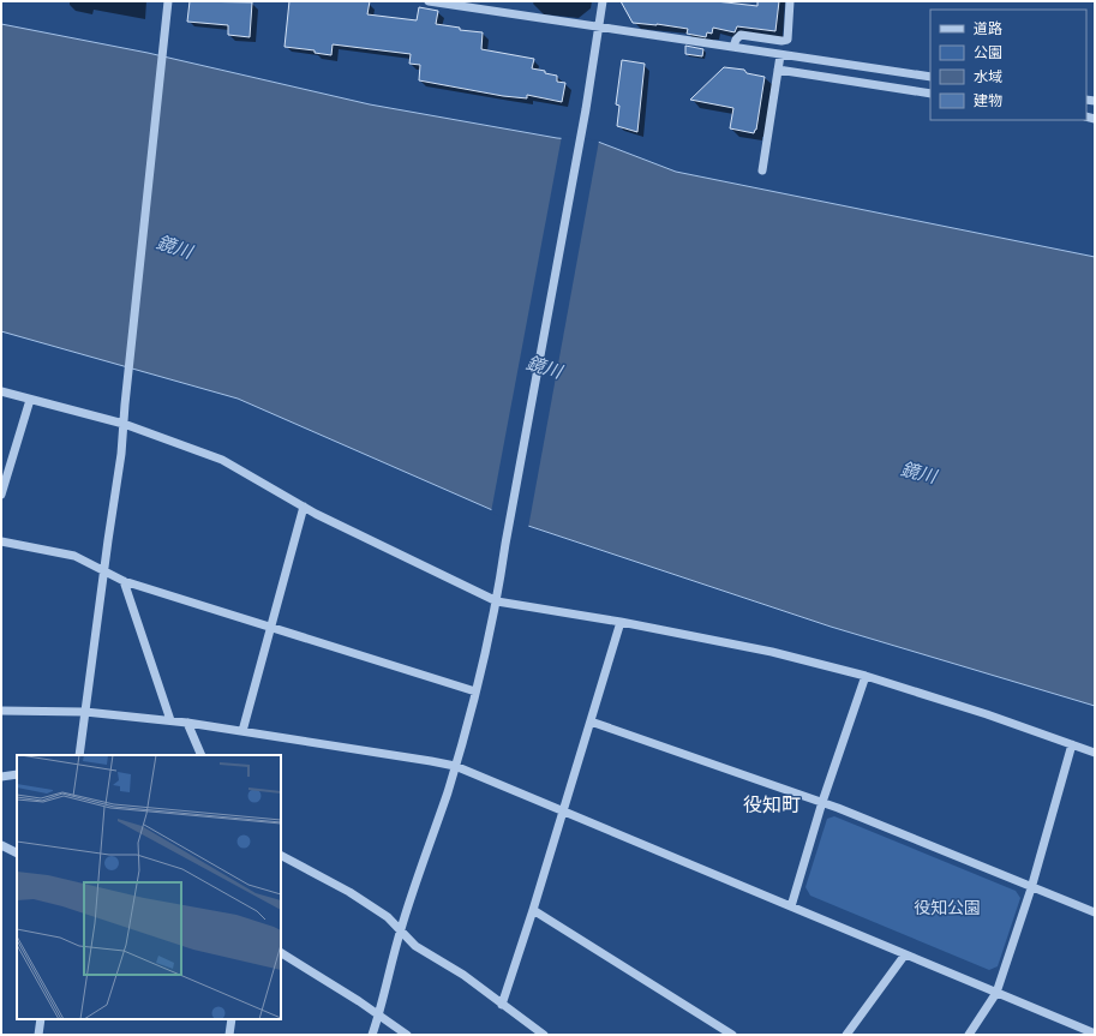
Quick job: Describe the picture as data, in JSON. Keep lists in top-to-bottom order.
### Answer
{
  "districts": ["役知町"],
  "water": ["鏡川"],
  "parks": ["役知公園"],
  "legend": [
    "道路",
    "公園",
    "水域",
    "建物"
  ]
}
